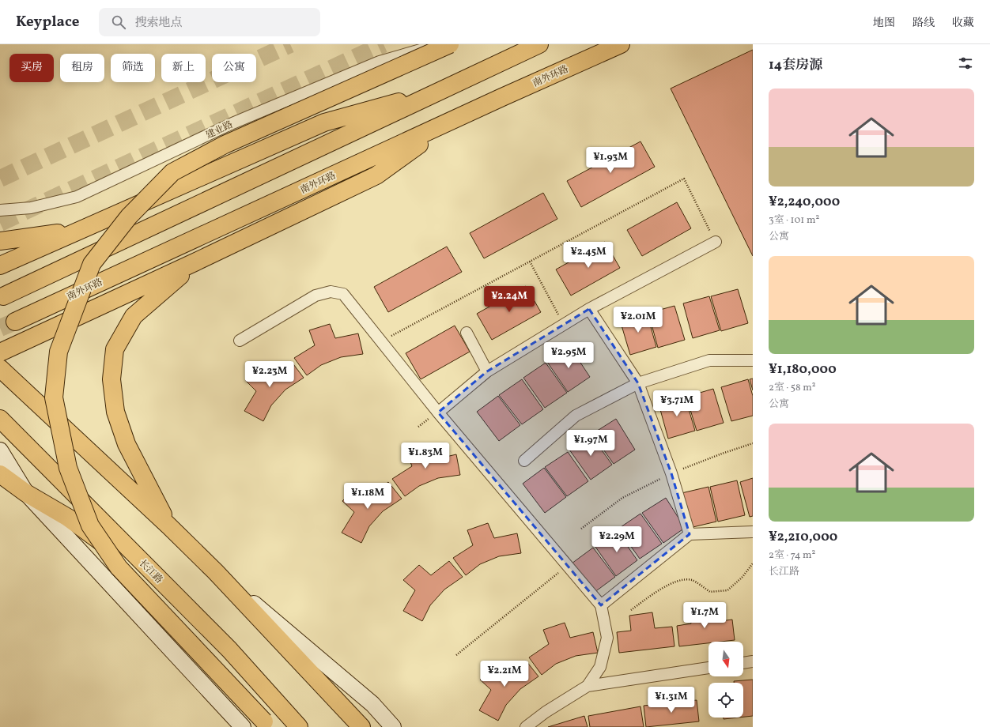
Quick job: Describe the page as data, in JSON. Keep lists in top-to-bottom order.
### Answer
{
  "streets": {
    "highway": ["南外环路", "长江路"],
    "street": ["建业路"]
  },
  "north": "bottom",
  "page": {
    "header": "Keyplace",
    "search": "搜索地点",
    "nav": ["地图", "路线", "收藏"],
    "heading": "14套房源",
    "chip": [
      "买房",
      "租房",
      "筛选",
      "新上",
      "公寓"
    ],
    "list": [
      {
        "name": "¥2,240,000",
        "note": "3室 · 101 m² · 公寓"
      },
      {
        "name": "¥1,180,000",
        "note": "2室 · 58 m² · 公寓"
      },
      {
        "name": "¥2,210,000",
        "note": "2室 · 74 m² · 长江路"
      }
    ],
    "price": [
      "¥1.93M",
      "¥2.45M",
      "¥2.24M",
      "¥2.01M",
      "¥2.95M",
      "¥2.23M",
      "¥3.71M",
      "¥1.97M",
      "¥1.83M",
      "¥1.18M",
      "¥2.29M",
      "¥1.7M",
      "¥2.21M",
      "¥1.31M"
    ]
  }
}
